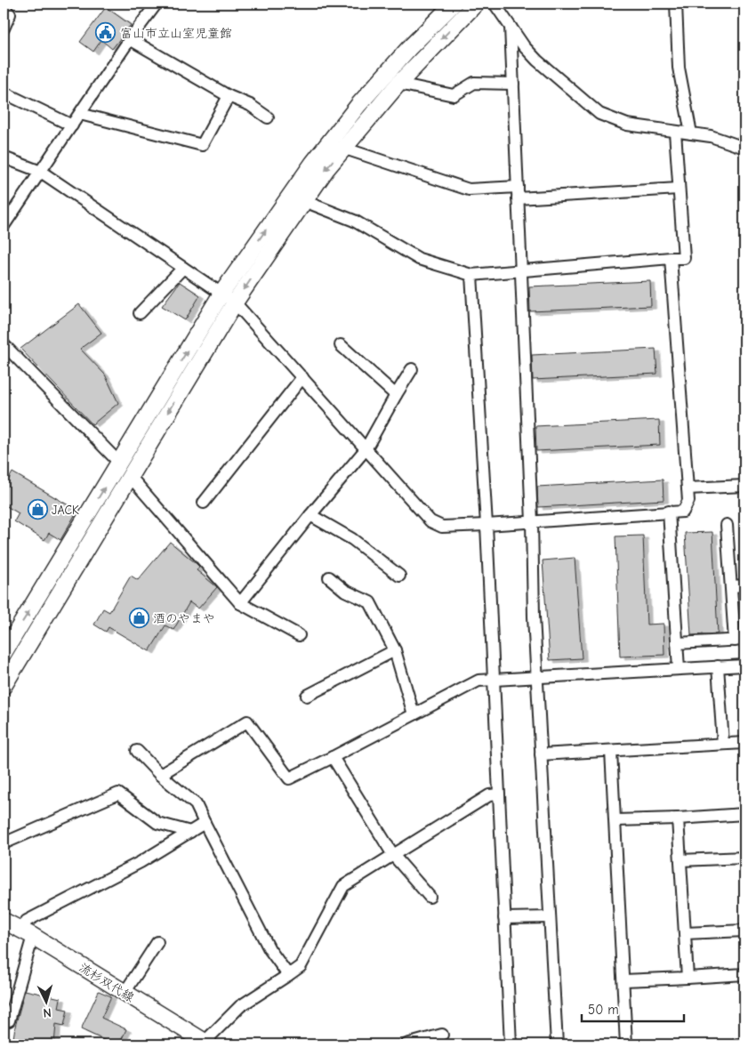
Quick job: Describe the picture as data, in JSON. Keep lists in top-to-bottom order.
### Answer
{
  "streets": {
    "street": ["流杉双代線"]
  },
  "places": {
    "public building": ["富山市立山室児童館"],
    "shop": ["JACK", "酒のやまや"]
  },
  "scale_bar": "50 m",
  "north": "bottom"
}
